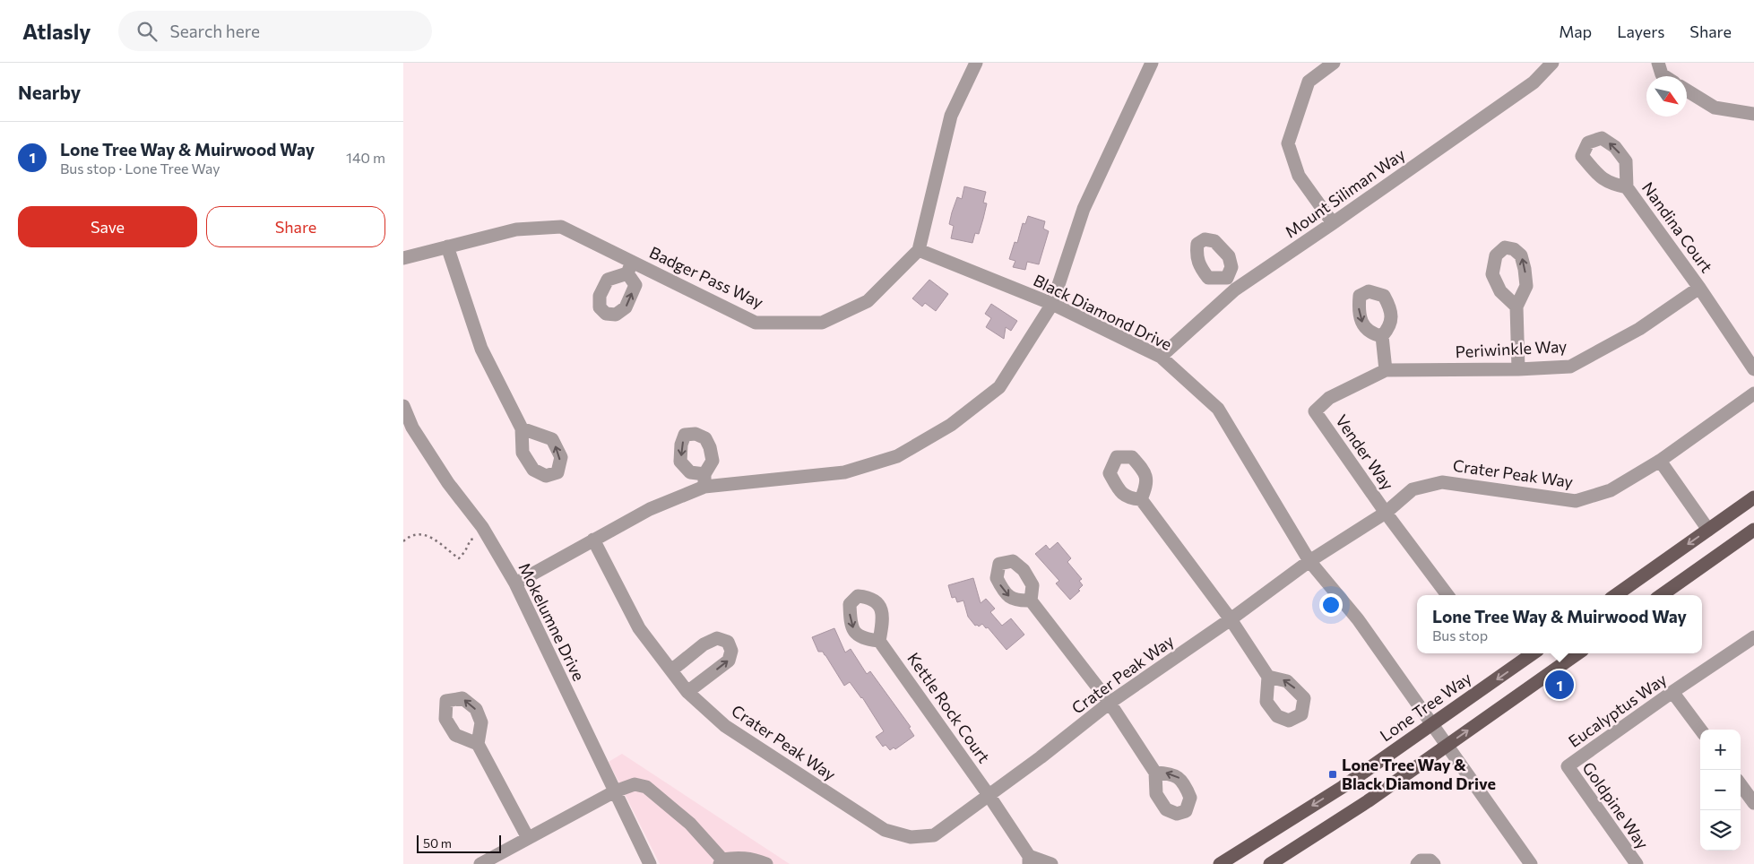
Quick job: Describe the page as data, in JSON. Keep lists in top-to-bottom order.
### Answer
{
  "streets": {
    "main road": ["Lone Tree Way"],
    "street": [
      "Mount Siliman Way",
      "Nandina Court",
      "Badger Pass Way",
      "Black Diamond Drive",
      "Periwinkle Way",
      "Vender Way",
      "Crater Peak Way",
      "Mokelumne Drive",
      "Kettle Rock Court",
      "Eucalyptus Way",
      "Goldpine Way"
    ]
  },
  "crossings": [
    ["Mount Siliman Way", "Black Diamond Drive"],
    ["Nandina Court", "Periwinkle Way"],
    ["Badger Pass Way", "Black Diamond Drive"],
    ["Black Diamond Drive", "Crater Peak Way"],
    ["Black Diamond Drive", "Lone Tree Way"],
    ["Periwinkle Way", "Vender Way"],
    ["Vender Way", "Crater Peak Way"],
    ["Crater Peak Way", "Kettle Rock Court"],
    ["Eucalyptus Way", "Goldpine Way"]
  ],
  "places": {
    "transit": ["Lone Tree Way & Black Diamond Drive"]
  },
  "scale_bar": "50 m",
  "north": "bottom right",
  "page": {
    "header": "Atlasly",
    "search": "Search here",
    "nav": ["Map", "Layers", "Share"],
    "heading": "Nearby",
    "list": [
      {
        "mark": "1",
        "name": "Lone Tree Way & Muirwood Way",
        "note": "Bus stop · Lone Tree Way",
        "value": "140 m"
      }
    ],
    "buttons": ["Save", "Share"],
    "popup": ["Lone Tree Way & Muirwood Way", "Bus stop"],
    "pins": "1",
    "map_buttons": ["+", "−"],
    "scale": "50 m"
  }
}
